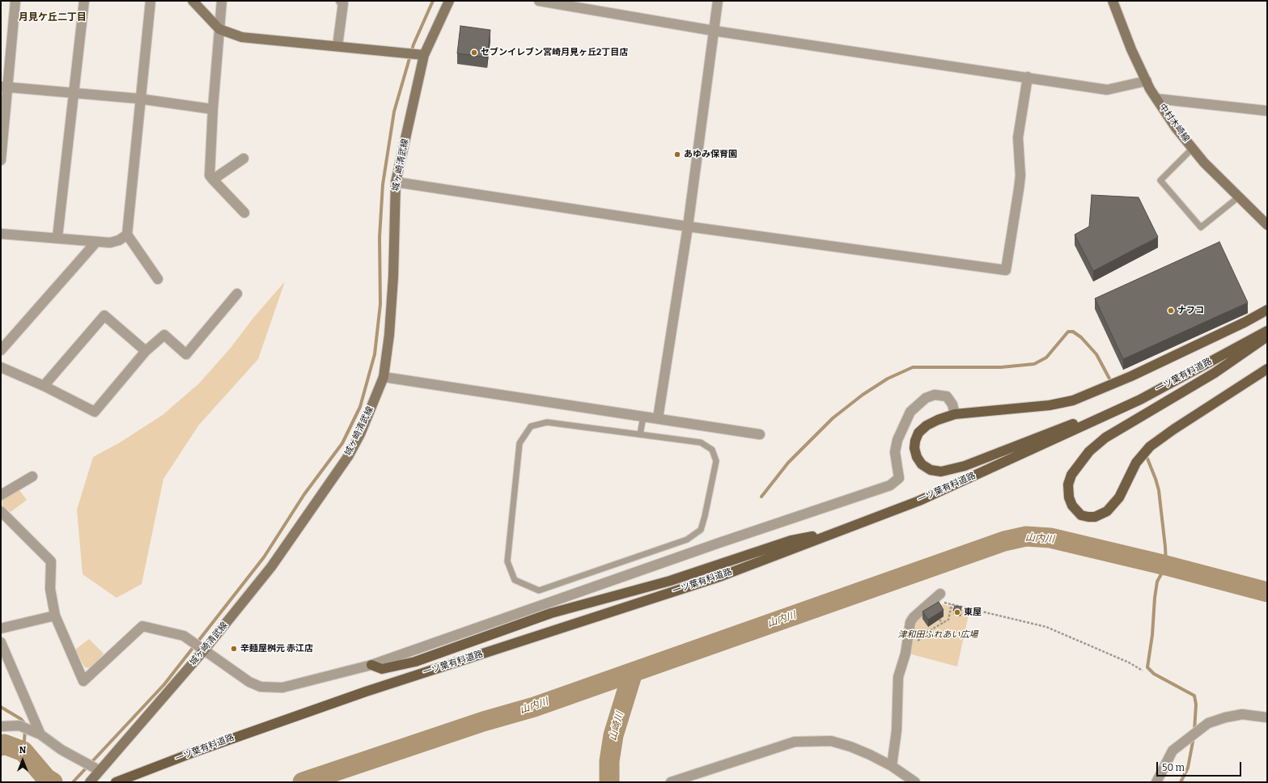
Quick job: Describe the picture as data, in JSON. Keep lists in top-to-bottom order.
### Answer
{
  "streets": {
    "main road": ["中村木崎線", "城ヶ崎清武線", "一ツ葉有料道路"]
  },
  "districts": ["月見ケ丘二丁目"],
  "water": ["山内川", "山崎川"],
  "parks": ["津和田ふれあい広場"],
  "places": [
    "セブンイレブン宮崎月見ヶ丘2丁目店",
    "あゆみ保育園",
    "ナフコ",
    "東屋",
    "辛麺屋桝元 赤江店"
  ],
  "scale_bar": "50 m",
  "north": "top"
}
